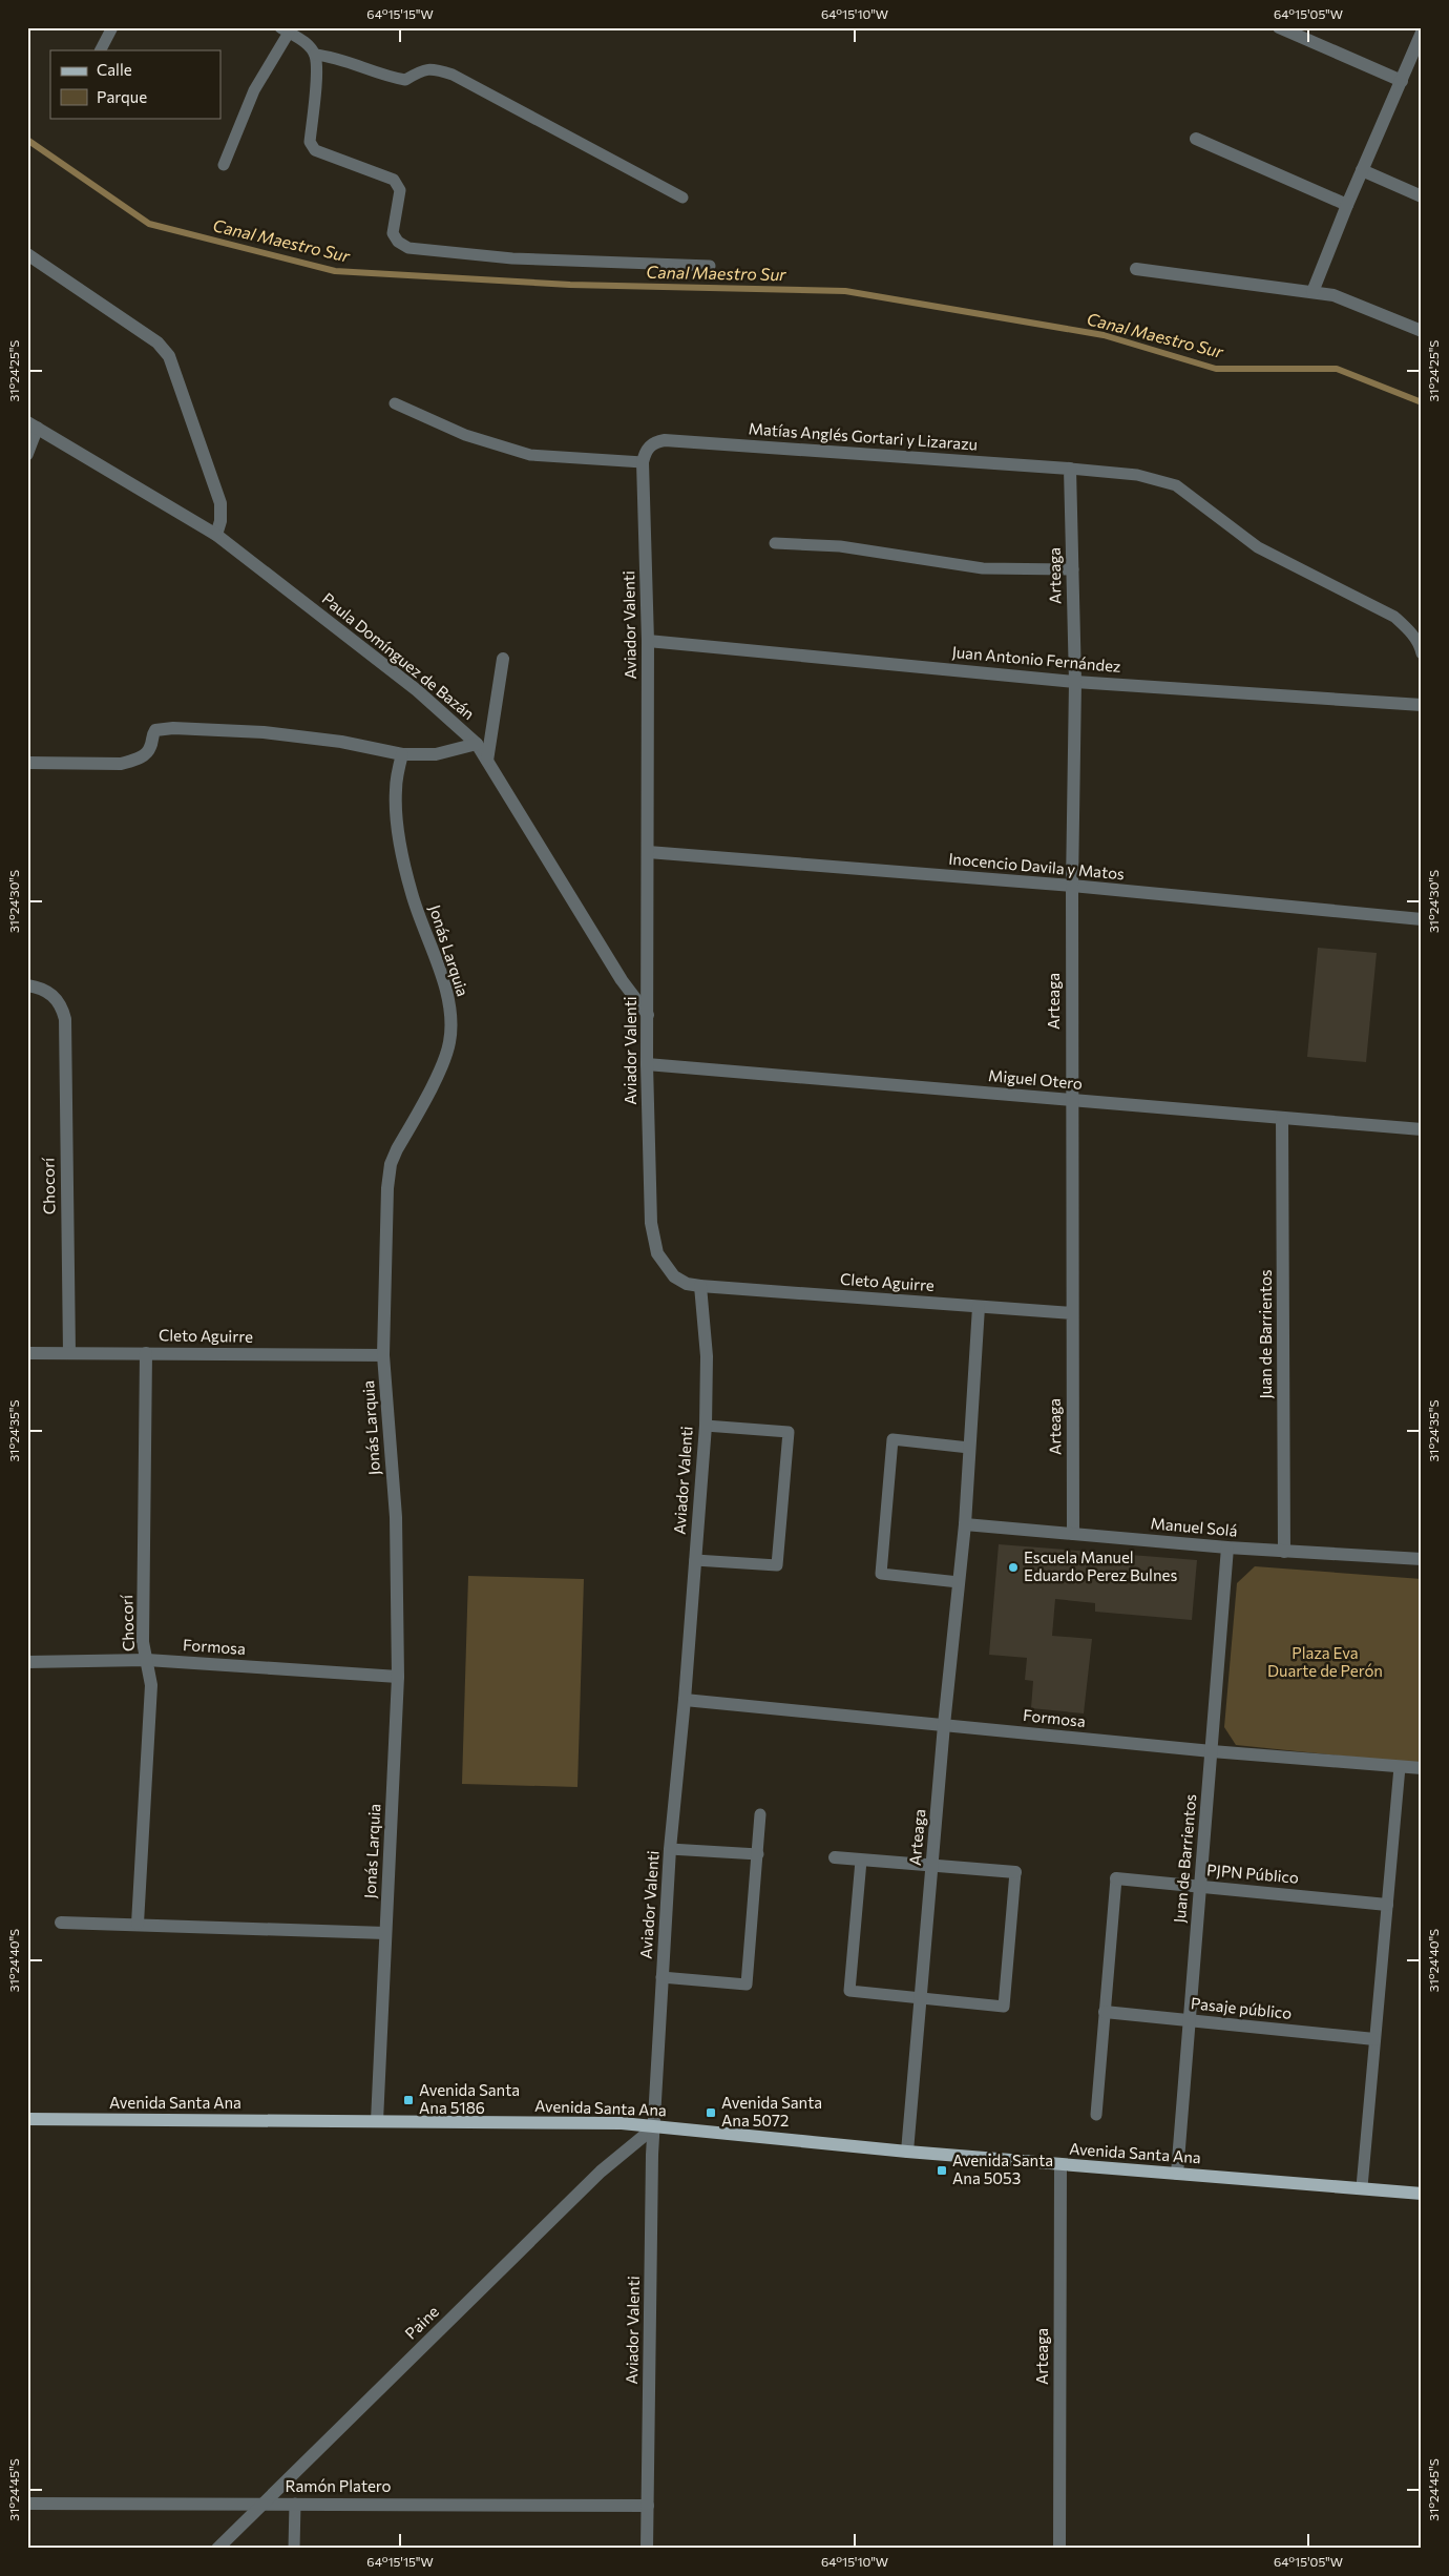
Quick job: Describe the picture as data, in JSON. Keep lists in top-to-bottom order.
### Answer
{
  "streets": {
    "main road": ["Avenida Santa Ana"],
    "street": [
      "Matías Anglés Gortari y Lizarazu",
      "Arteaga",
      "Aviador Valenti",
      "Paula Domínguez de Bazán",
      "Juan Antonio Fernández",
      "Inocencio Davila y Matos",
      "Jonás Larquia",
      "Miguel Otero",
      "Chocorí",
      "Cleto Aguirre",
      "Juan de Barrientos",
      "Manuel Solá",
      "Formosa",
      "PJPN Público",
      "Pasaje público",
      "Paine",
      "Ramón Platero"
    ]
  },
  "crossings": [
    ["Matías Anglés Gortari y Lizarazu", "Arteaga"],
    ["Matías Anglés Gortari y Lizarazu", "Aviador Valenti"],
    ["Arteaga", "Juan Antonio Fernández"],
    ["Arteaga", "Inocencio Davila y Matos"],
    ["Arteaga", "Miguel Otero"],
    ["Arteaga", "Cleto Aguirre"],
    ["Arteaga", "Manuel Solá"],
    ["Arteaga", "Formosa"],
    ["Arteaga", "Avenida Santa Ana"],
    ["Aviador Valenti", "Paula Domínguez de Bazán"],
    ["Aviador Valenti", "Juan Antonio Fernández"],
    ["Aviador Valenti", "Inocencio Davila y Matos"],
    ["Aviador Valenti", "Miguel Otero"],
    ["Aviador Valenti", "Cleto Aguirre"],
    ["Aviador Valenti", "Formosa"],
    ["Aviador Valenti", "Avenida Santa Ana"],
    ["Aviador Valenti", "Paine"],
    ["Aviador Valenti", "Ramón Platero"],
    ["Jonás Larquia", "Cleto Aguirre"],
    ["Jonás Larquia", "Formosa"],
    ["Jonás Larquia", "Avenida Santa Ana"],
    ["Miguel Otero", "Juan de Barrientos"],
    ["Chocorí", "Cleto Aguirre"],
    ["Chocorí", "Formosa"],
    ["Juan de Barrientos", "Manuel Solá"],
    ["Juan de Barrientos", "Formosa"],
    ["Juan de Barrientos", "PJPN Público"],
    ["Juan de Barrientos", "Pasaje público"],
    ["Juan de Barrientos", "Avenida Santa Ana"],
    ["Avenida Santa Ana", "Paine"],
    ["Paine", "Ramón Platero"]
  ],
  "water": ["Canal Maestro Sur"],
  "parks": ["Plaza Eva Duarte de Perón"],
  "places": {
    "other": ["Escuela Manuel Eduardo Perez Bulnes"],
    "transit": ["Avenida Santa Ana 5186", "Avenida Santa Ana 5072", "Avenida Santa Ana 5053"]
  },
  "legend": ["Calle", "Parque"],
  "coordinates": [
    "64°15'15\"W",
    "64°15'10\"W",
    "64°15'05\"W",
    "31°24'25\"S",
    "31°24'30\"S",
    "31°24'35\"S",
    "31°24'40\"S",
    "31°24'45\"S"
  ]
}
